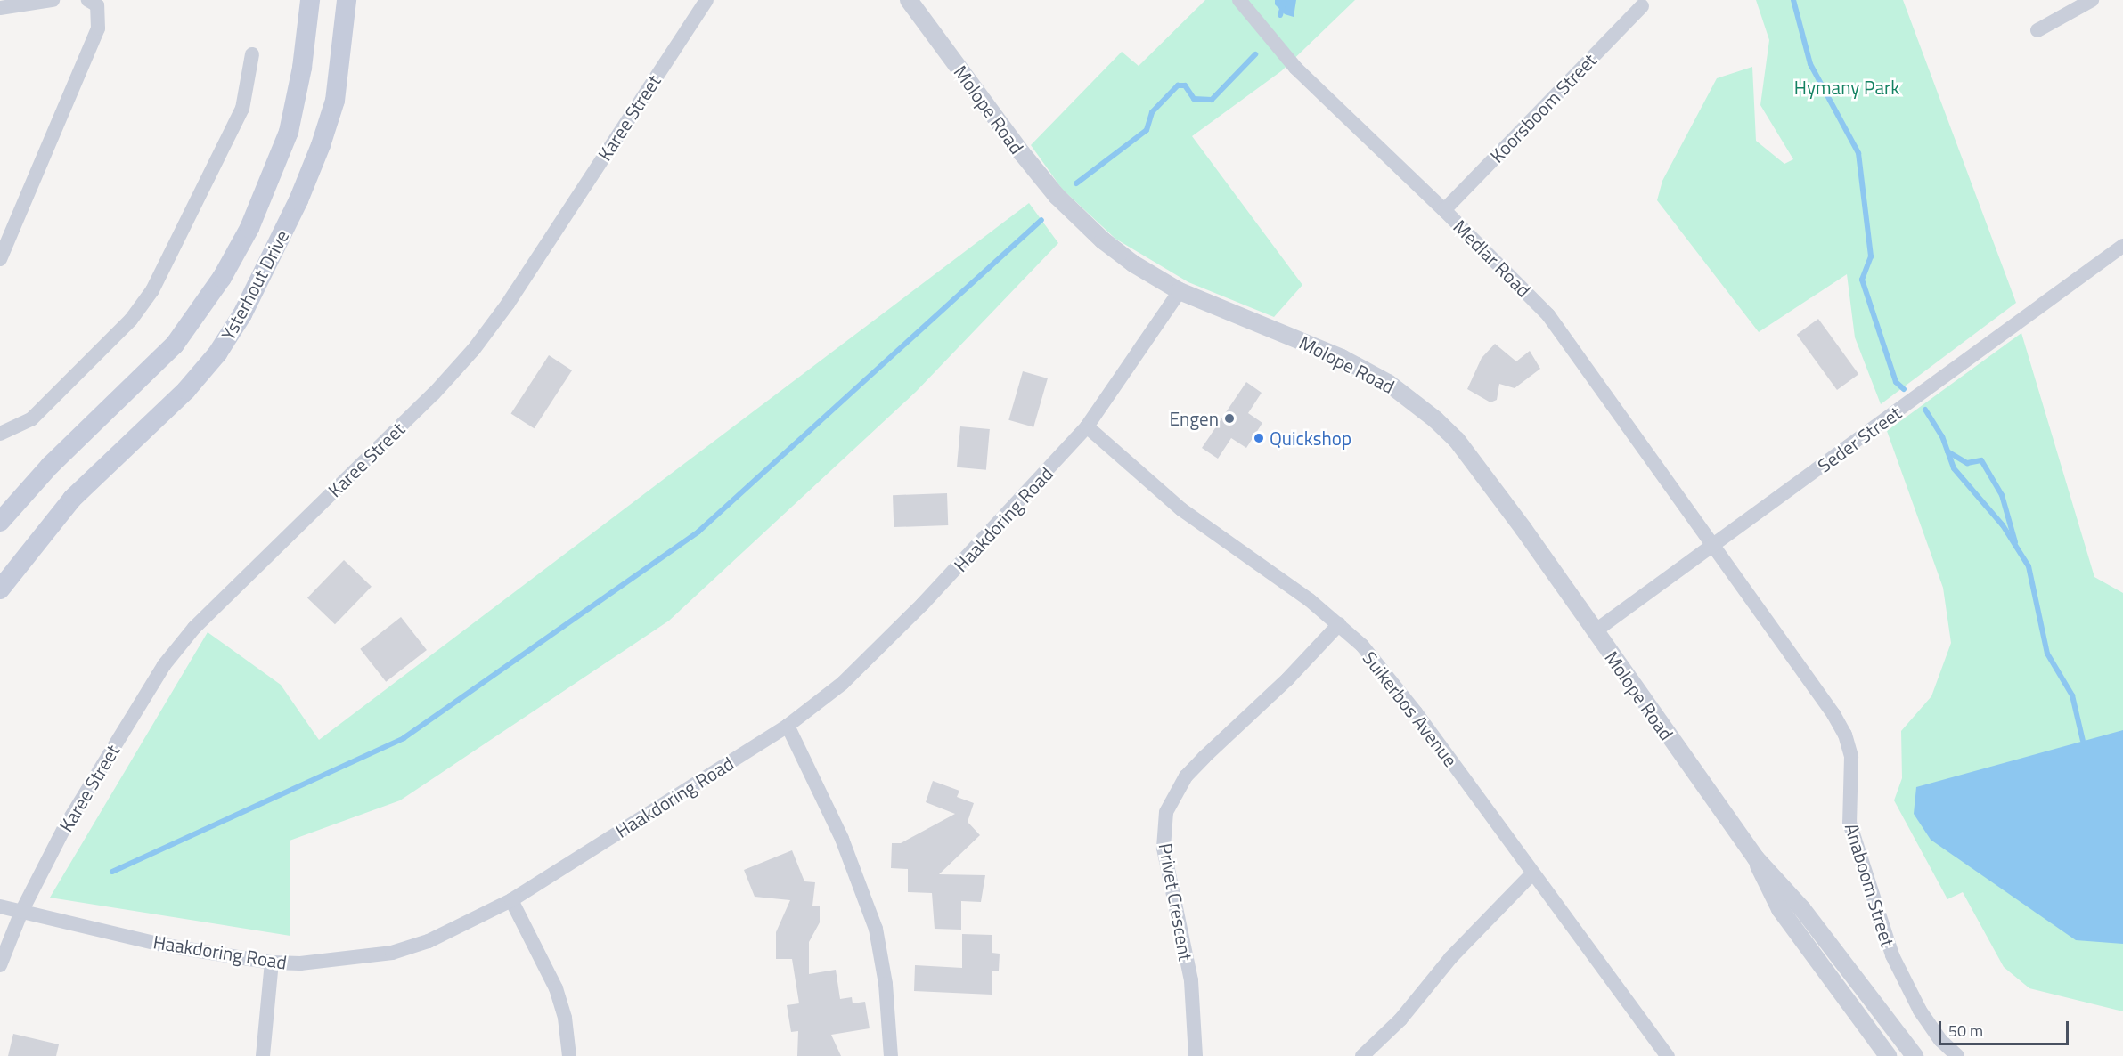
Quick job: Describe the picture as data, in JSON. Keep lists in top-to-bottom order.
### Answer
{
  "streets": {
    "main road": ["Ysterhout Drive"],
    "street": [
      "Koorsboom Street",
      "Molope Road",
      "Karee Street",
      "Medlar Road",
      "Seder Street",
      "Haakdoring Road",
      "Suikerbos Avenue",
      "Anaboom Street",
      "Privet Crescent"
    ]
  },
  "crossings": [
    ["Koorsboom Street", "Medlar Road"],
    ["Molope Road", "Seder Street"],
    ["Molope Road", "Haakdoring Road"],
    ["Karee Street", "Haakdoring Road"],
    ["Medlar Road", "Seder Street"],
    ["Medlar Road", "Anaboom Street"],
    ["Seder Street", "Anaboom Street"],
    ["Haakdoring Road", "Suikerbos Avenue"],
    ["Suikerbos Avenue", "Privet Crescent"]
  ],
  "parks": ["Hymany Park"],
  "places": ["Engen", "Quickshop"],
  "scale_bar": "50 m"
}
